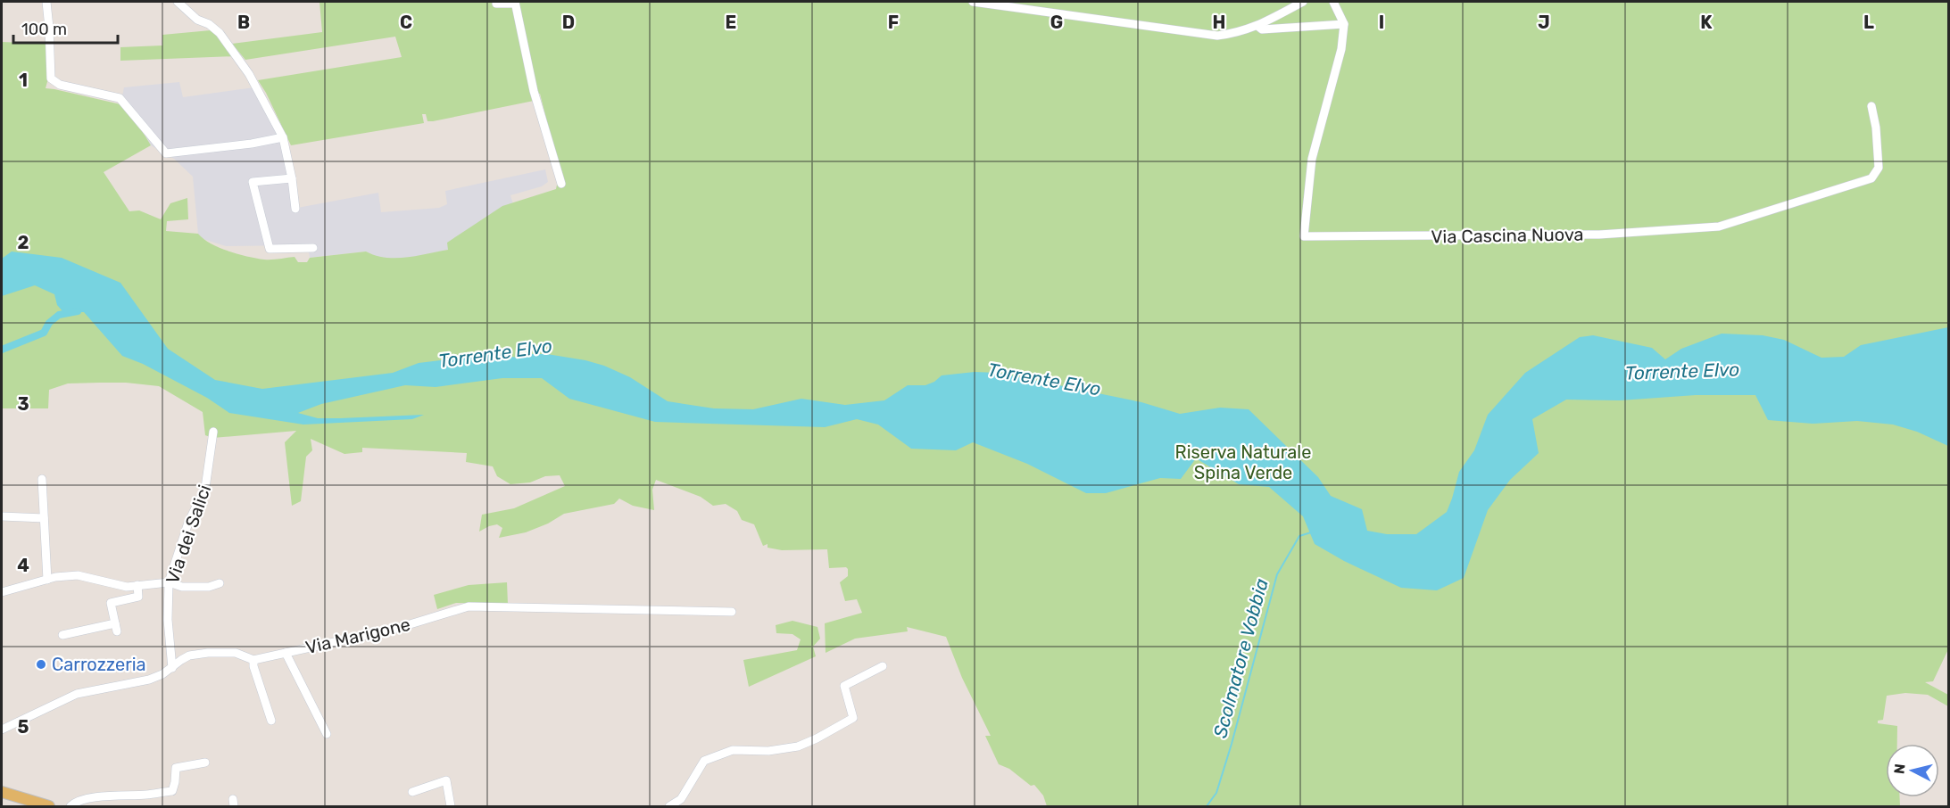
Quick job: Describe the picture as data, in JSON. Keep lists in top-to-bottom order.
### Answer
{
  "streets": {
    "street": ["Via Cascina Nuova", "Via dei Salici", "Via Marigone"]
  },
  "crossings": [
    ["Via dei Salici", "Via Marigone"]
  ],
  "water": ["Torrente Elvo", "Scolmatore Vobbia"],
  "parks": ["Riserva Naturale Spina Verde"],
  "places": ["Carrozzeria"],
  "scale_bar": "100 m",
  "north": "left",
  "grid": {
    "columns": [
      "B",
      "C",
      "D",
      "E",
      "F",
      "G",
      "H",
      "I",
      "J",
      "K",
      "L"
    ],
    "rows": [
      "1",
      "2",
      "3",
      "4",
      "5"
    ]
  }
}
